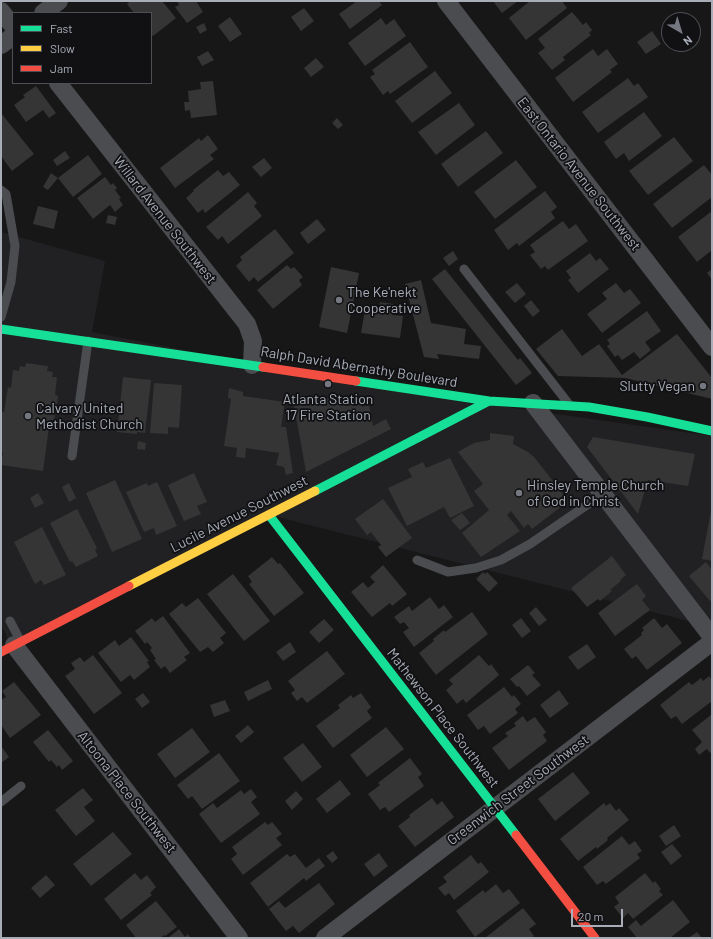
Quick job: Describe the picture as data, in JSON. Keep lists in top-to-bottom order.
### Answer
{
  "streets": {
    "street": [
      "East Ontario Avenue Southwest",
      "Willard Avenue Southwest",
      "Ralph David Abernathy Boulevard",
      "Lucile Avenue Southwest",
      "Mathewson Place Southwest",
      "Greenwich Street Southwest",
      "Altoona Place Southwest"
    ]
  },
  "crossings": [
    ["Willard Avenue Southwest", "Ralph David Abernathy Boulevard"],
    ["Ralph David Abernathy Boulevard", "Lucile Avenue Southwest"],
    ["Lucile Avenue Southwest", "Mathewson Place Southwest"],
    ["Lucile Avenue Southwest", "Altoona Place Southwest"],
    ["Mathewson Place Southwest", "Greenwich Street Southwest"]
  ],
  "places": [
    "The Ke'nekt Cooperative",
    "Atlanta Station 17 Fire Station",
    "Slutty Vegan",
    "Calvary United Methodist Church",
    "Hinsley Temple Church of God in Christ"
  ],
  "legend": ["Fast", "Slow", "Jam"],
  "scale_bar": "20 m",
  "north": "bottom right"
}
